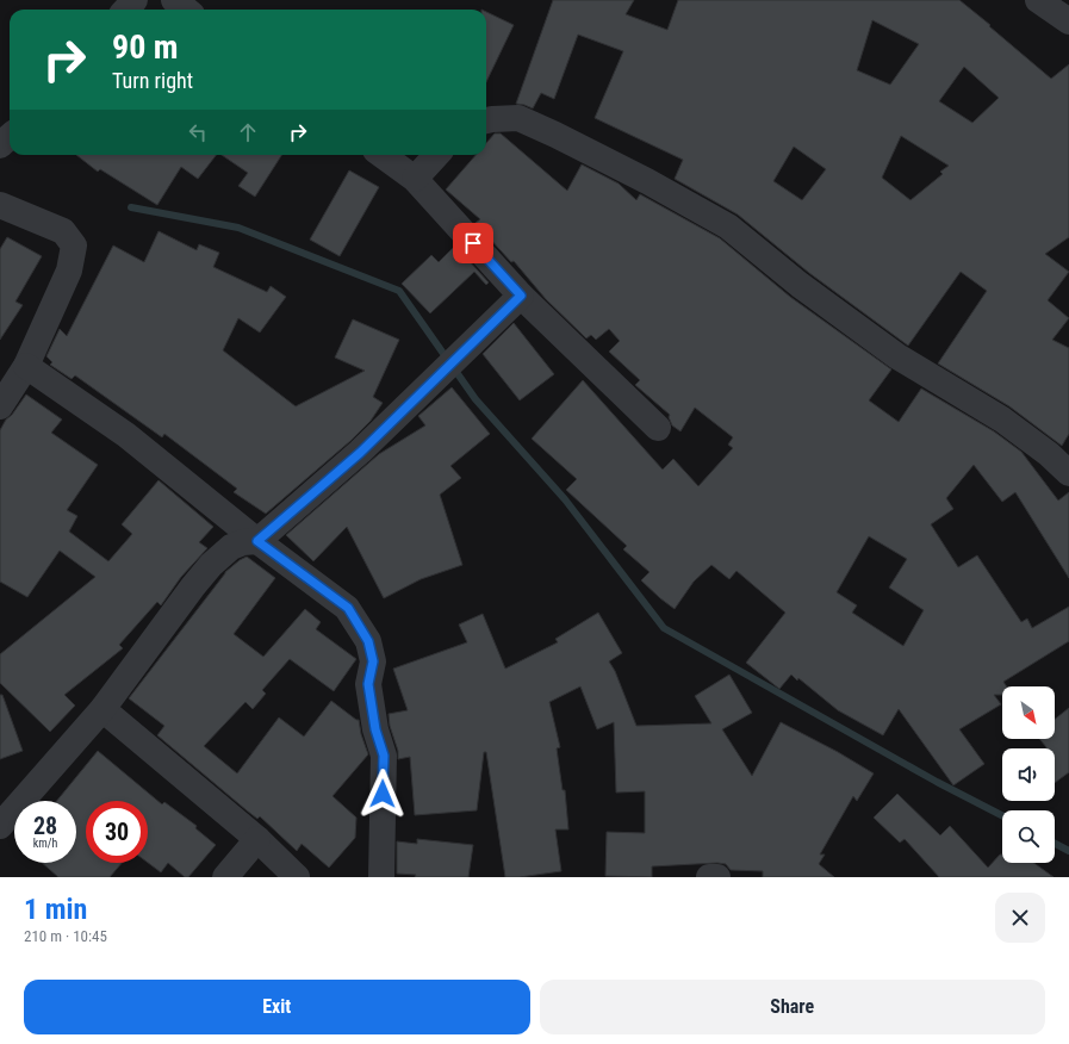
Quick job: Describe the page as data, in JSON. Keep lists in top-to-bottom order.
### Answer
{
  "north": "bottom right",
  "page": {
    "turn": ["90 m", "Turn right"],
    "speed": "28 km/h",
    "limit": "30",
    "heading": ["1 min", "210 m · 10:45"],
    "buttons": ["Exit", "Share"]
  }
}
